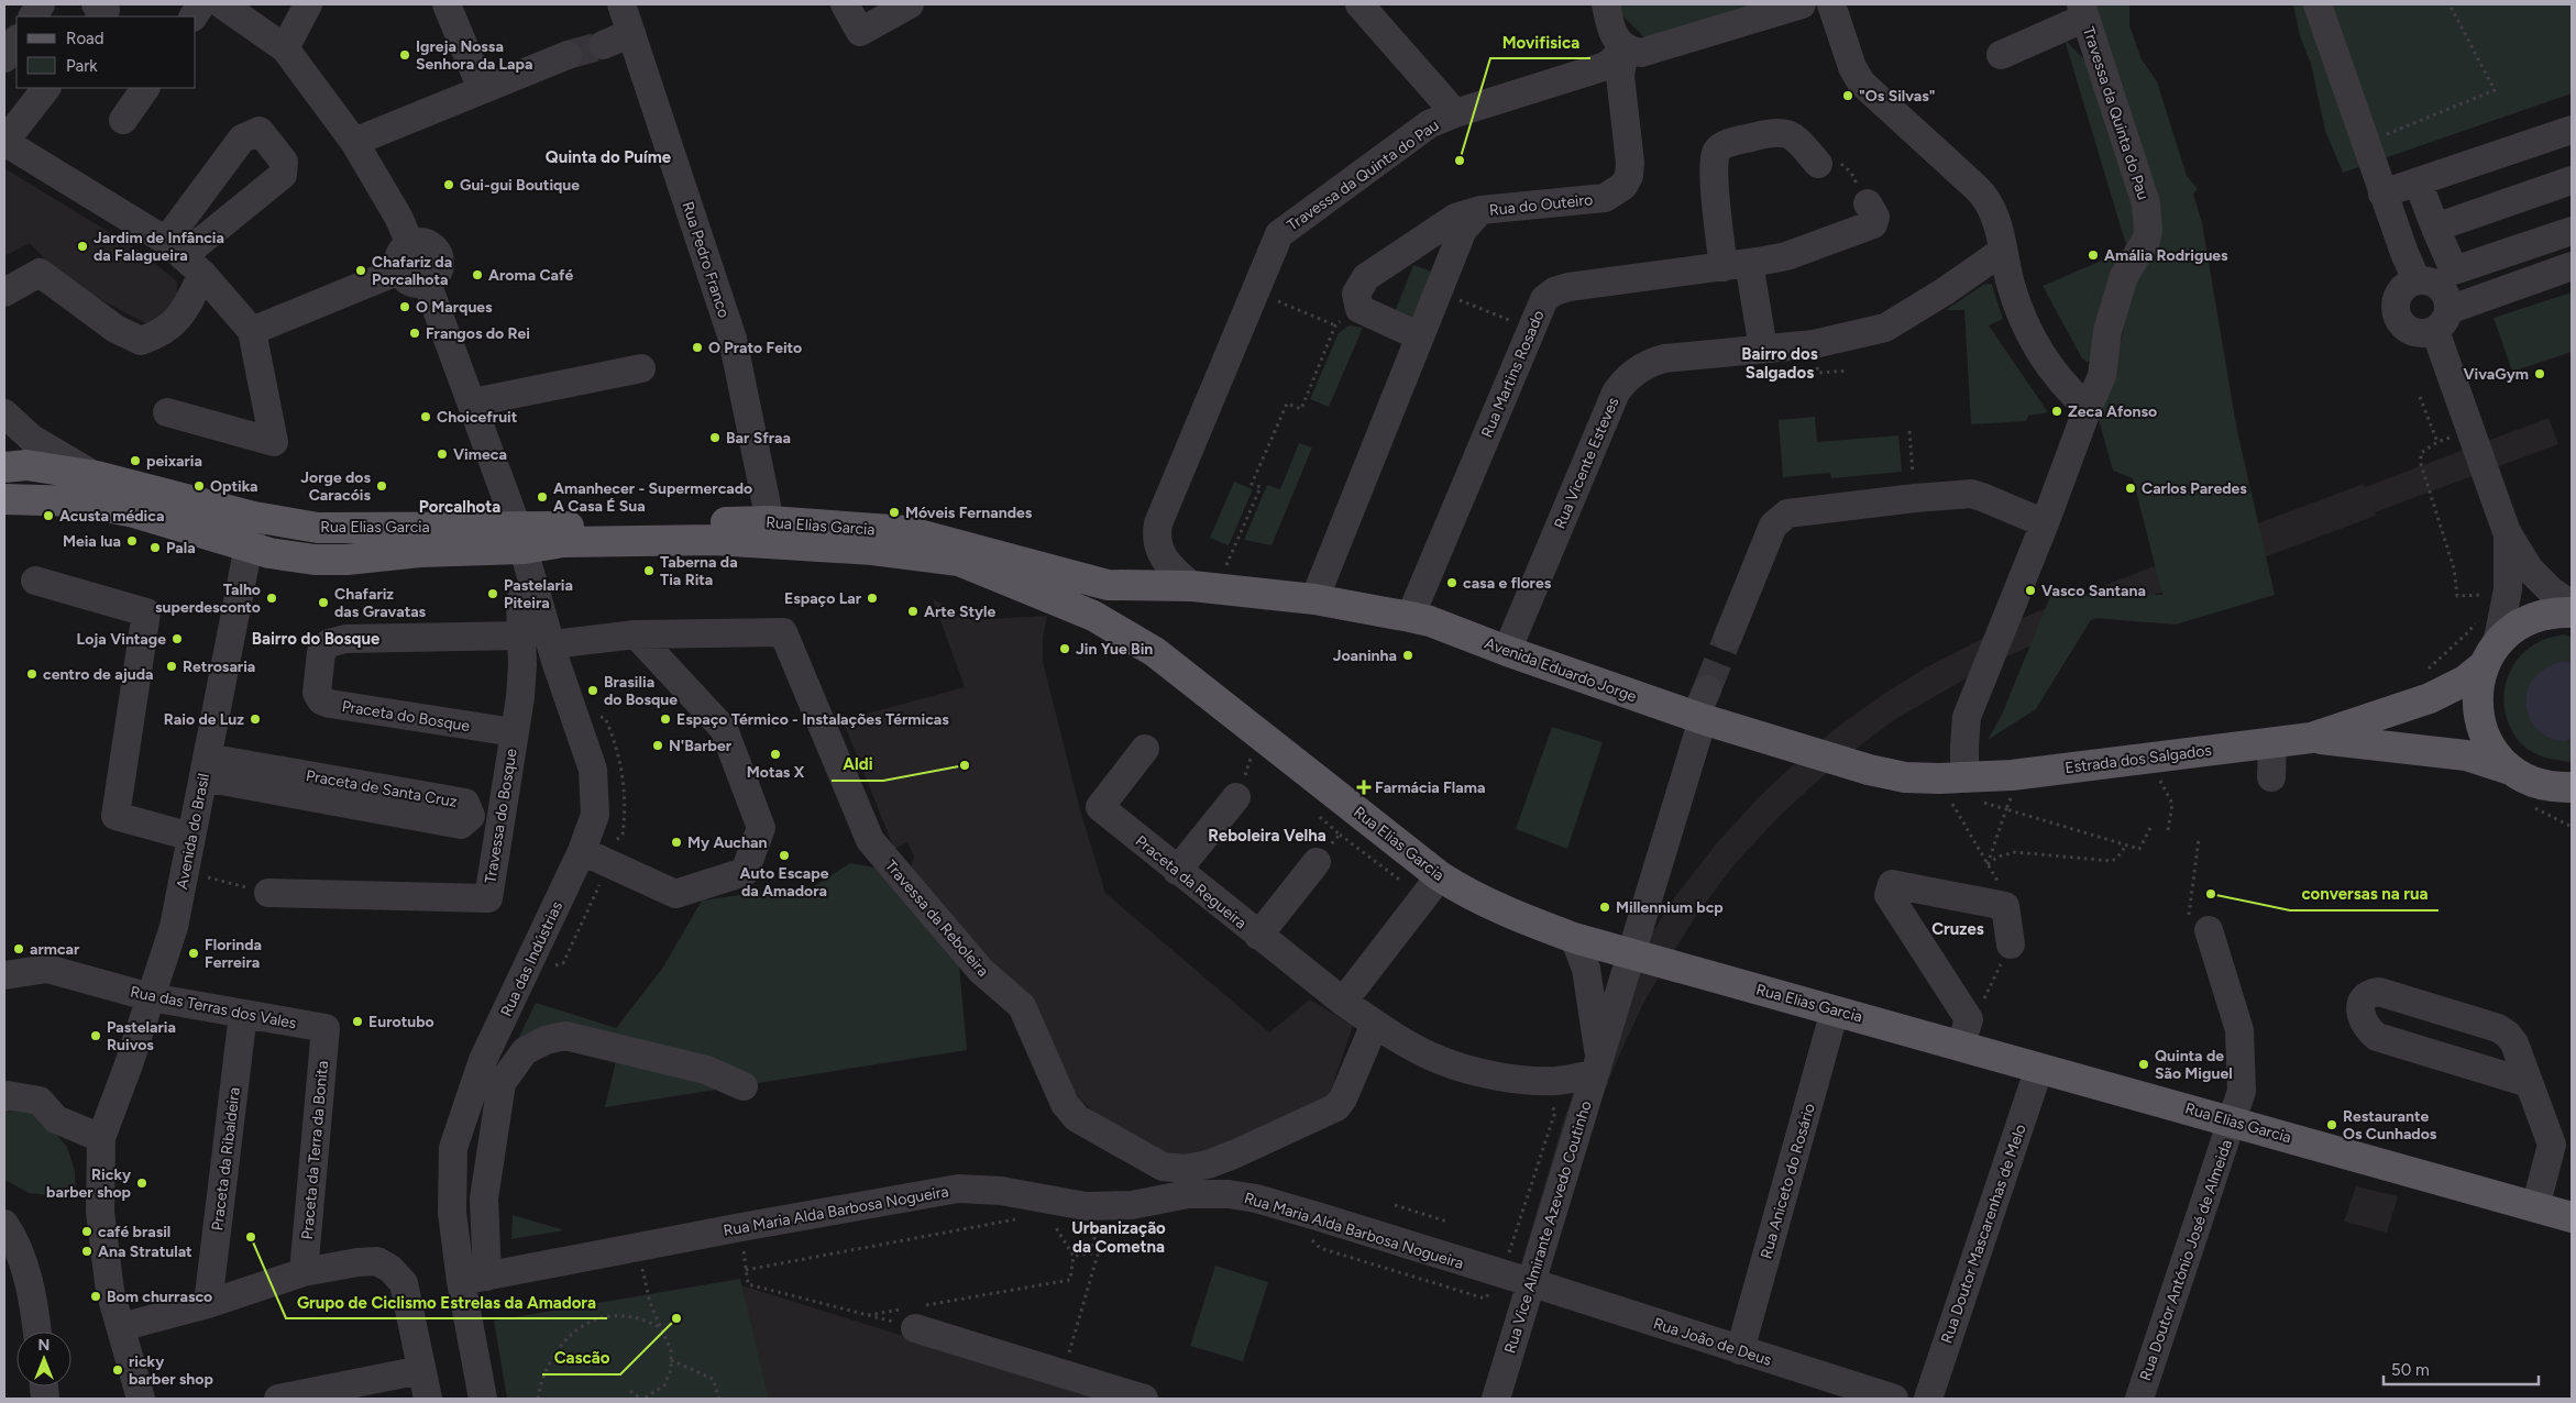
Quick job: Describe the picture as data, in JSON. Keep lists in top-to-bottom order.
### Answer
{
  "streets": {
    "main road": ["Rua Elias Garcia", "Avenida Eduardo Jorge", "Estrada dos Salgados"],
    "street": [
      "Travessa da Quinta do Pau",
      "Rua do Outeiro",
      "Rua Pedro Franco",
      "Rua Martins Rosado",
      "Rua Vicente Esteves",
      "Praceta do Bosque",
      "Praceta de Santa Cruz",
      "Travessa do Bosque",
      "Avenida do Brasil",
      "Praceta da Regueira",
      "Travessa da Reboleira",
      "Rua das Indústrias",
      "Rua das Terras dos Vales",
      "Praceta da Terra da Bonita",
      "Praceta da Ribaldeira",
      "Rua Aniceto do Rosário",
      "Rua Maria Alda Barbosa Nogueira",
      "Rua Vice Almirante Azevedo Coutinho",
      "Rua Doutor Mascarenhas de Melo",
      "Rua Doutor António José de Almeida",
      "Rua João de Deus"
    ]
  },
  "crossings": [
    ["Travessa da Quinta do Pau", "Rua do Outeiro"],
    ["Travessa da Quinta do Pau", "Avenida Eduardo Jorge"],
    ["Travessa da Quinta do Pau", "Estrada dos Salgados"],
    ["Rua do Outeiro", "Avenida Eduardo Jorge"],
    ["Rua Pedro Franco", "Rua Elias Garcia"],
    ["Rua Martins Rosado", "Avenida Eduardo Jorge"],
    ["Rua Vicente Esteves", "Avenida Eduardo Jorge"],
    ["Rua Elias Garcia", "Avenida Eduardo Jorge"],
    ["Rua Elias Garcia", "Avenida do Brasil"],
    ["Rua Elias Garcia", "Rua das Indústrias"],
    ["Rua Elias Garcia", "Rua Aniceto do Rosário"],
    ["Rua Elias Garcia", "Rua Vice Almirante Azevedo Coutinho"],
    ["Rua Elias Garcia", "Rua Doutor Mascarenhas de Melo"],
    ["Rua Elias Garcia", "Rua Doutor António José de Almeida"],
    ["Avenida Eduardo Jorge", "Estrada dos Salgados"],
    ["Avenida Eduardo Jorge", "Rua Vice Almirante Azevedo Coutinho"],
    ["Praceta do Bosque", "Travessa do Bosque"],
    ["Praceta de Santa Cruz", "Avenida do Brasil"],
    ["Travessa do Bosque", "Rua das Indústrias"],
    ["Avenida do Brasil", "Rua das Terras dos Vales"],
    ["Praceta da Regueira", "Travessa da Reboleira"],
    ["Praceta da Regueira", "Rua Vice Almirante Azevedo Coutinho"],
    ["Rua das Indústrias", "Rua Maria Alda Barbosa Nogueira"],
    ["Rua das Terras dos Vales", "Praceta da Terra da Bonita"],
    ["Rua das Terras dos Vales", "Praceta da Ribaldeira"],
    ["Rua Aniceto do Rosário", "Rua João de Deus"],
    ["Rua Maria Alda Barbosa Nogueira", "Rua Vice Almirante Azevedo Coutinho"],
    ["Rua Maria Alda Barbosa Nogueira", "Rua João de Deus"],
    ["Rua Vice Almirante Azevedo Coutinho", "Rua João de Deus"]
  ],
  "districts": [
    "Quinta do Puíme",
    "Bairro dos Salgados",
    "Porcalhota",
    "Bairro do Bosque",
    "Reboleira Velha",
    "Cruzes",
    "Urbanização da Cometna"
  ],
  "places": {
    "other": [
      "Igreja Nossa Senhora da Lapa",
      "\"Os Silvas\"",
      "Movifisica",
      "Gui-gui Boutique",
      "Jardim de Infância da Falagueira",
      "Amália Rodrigues",
      "Chafariz da Porcalhota",
      "Aroma Café",
      "O Marques",
      "Frangos do Rei",
      "O Prato Feito",
      "VivaGym",
      "Zeca Afonso",
      "Choicefruit",
      "Bar Sfraa",
      "Vimeca",
      "peixaria",
      "Optika",
      "Jorge dos Caracóis",
      "Carlos Paredes",
      "Amanhecer - Supermercado A Casa É Sua",
      "Móveis Fernandes",
      "Acusta médica",
      "Meia lua",
      "Pala",
      "Taberna da Tia Rita",
      "casa e flores",
      "Vasco Santana",
      "Pastelaria Piteira",
      "Talho superdesconto",
      "Espaço Lar",
      "Chafariz das Gravatas",
      "Arte Style",
      "Loja Vintage",
      "Jin Yue Bin",
      "Joaninha",
      "Retrosaria",
      "centro de ajuda",
      "Brasilia do Bosque",
      "Raio de Luz",
      "Espaço Térmico - Instalações Térmicas",
      "N'Barber",
      "Motas X",
      "Aldi",
      "My Auchan",
      "Auto Escape da Amadora",
      "conversas na rua",
      "Millennium bcp",
      "armcar",
      "Florinda Ferreira",
      "Eurotubo",
      "Pastelaria Ruivos",
      "Quinta de São Miguel",
      "Restaurante Os Cunhados",
      "Ricky barber shop",
      "café brasil",
      "Grupo de Ciclismo Estrelas da Amadora",
      "Ana Stratulat",
      "Bom churrasco",
      "Cascão",
      "ricky barber shop"
    ],
    "health": ["Farmácia Flama"]
  },
  "legend": ["Road", "Park"],
  "scale_bar": "50 m",
  "north": "top"
}
